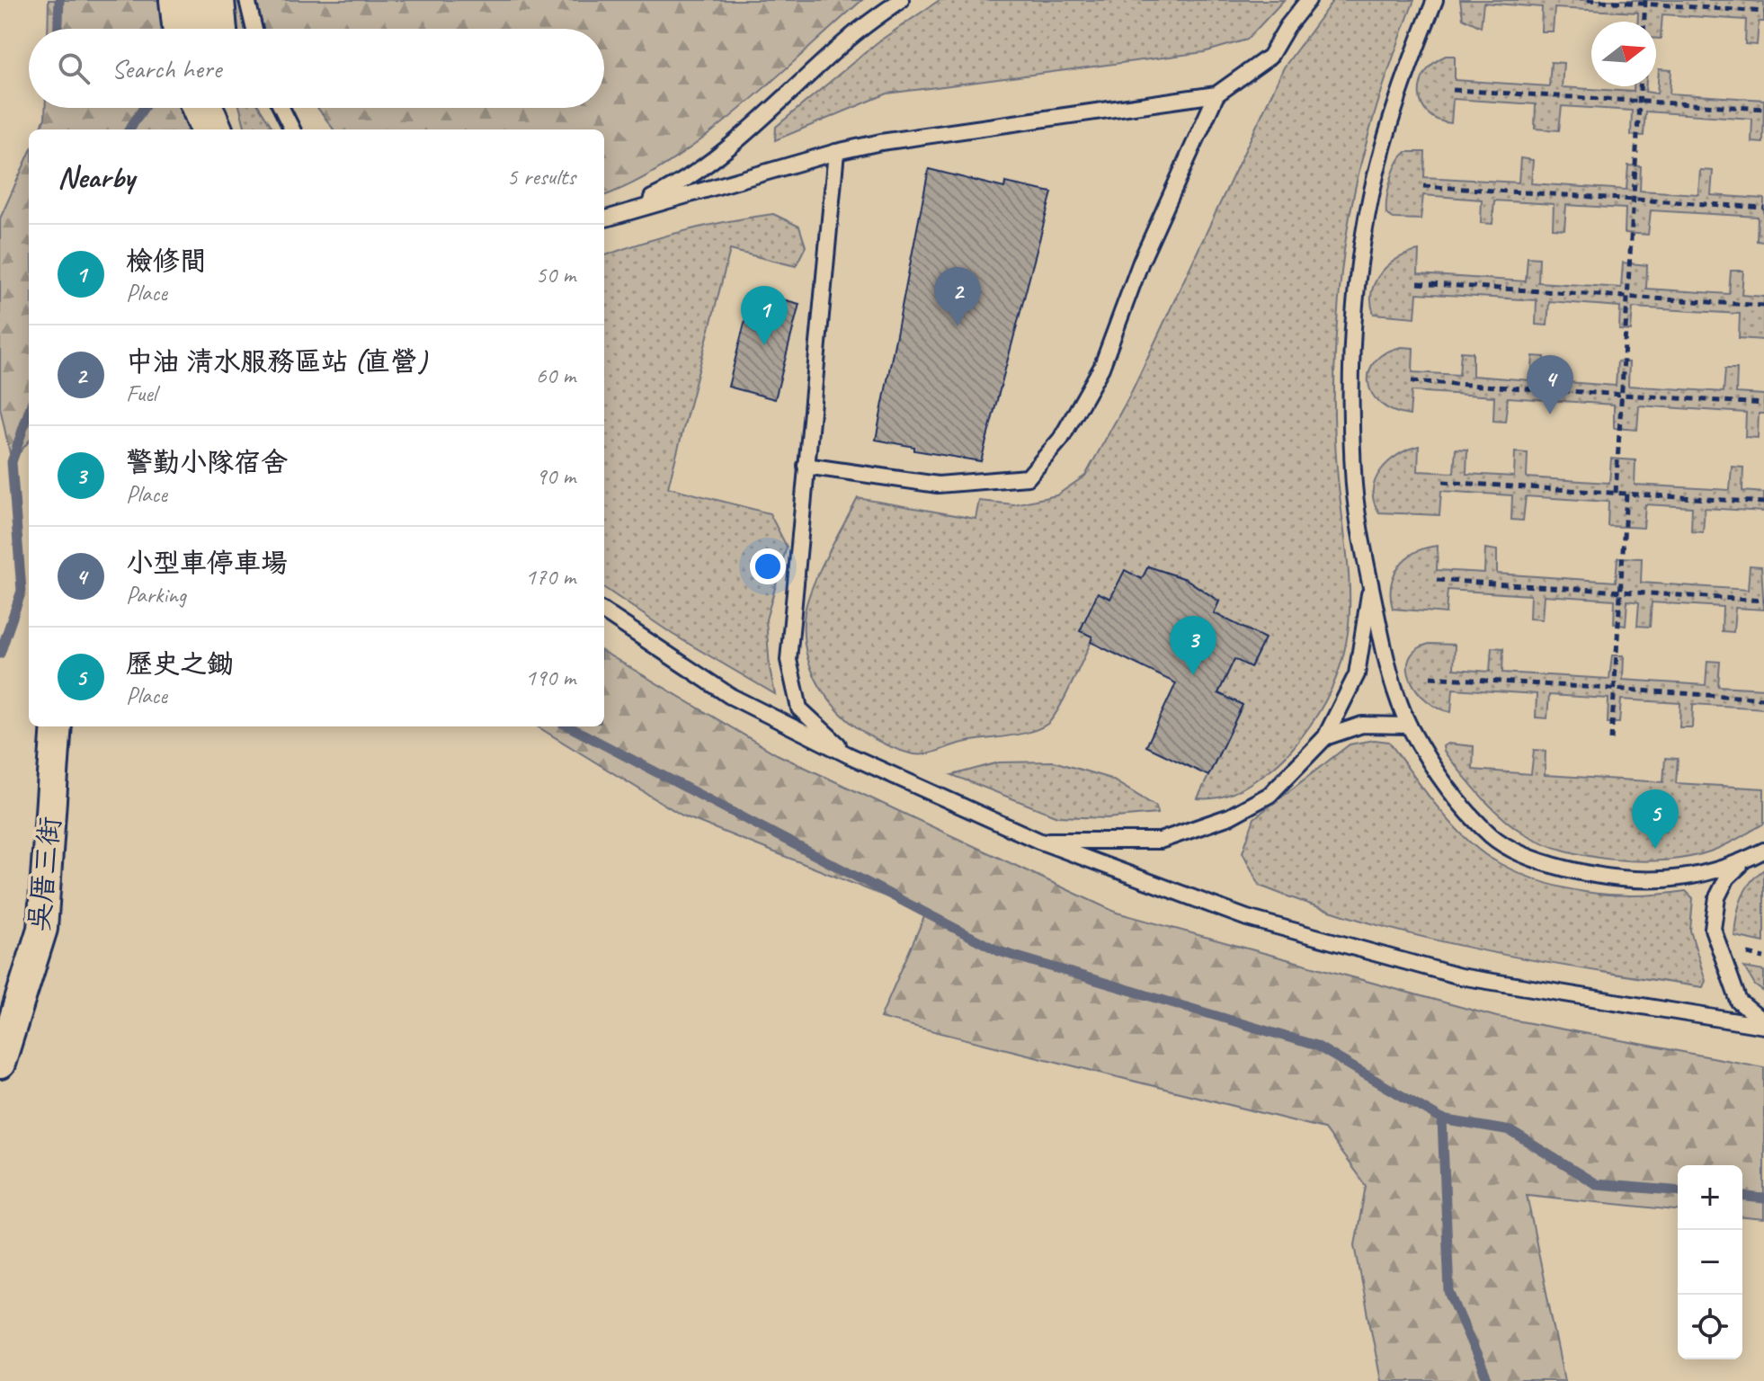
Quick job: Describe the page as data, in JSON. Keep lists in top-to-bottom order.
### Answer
{
  "streets": {
    "street": ["吳厝三街"]
  },
  "north": "right",
  "page": {
    "search": "Search here",
    "heading": ["Nearby", "5 results"],
    "list": [
      {
        "mark": "1",
        "name": "檢修間",
        "note": "Place",
        "value": "50 m"
      },
      {
        "mark": "2",
        "name": "中油 清水服務區站 (直營)",
        "note": "Fuel",
        "value": "60 m"
      },
      {
        "mark": "3",
        "name": "警勤小隊宿舍",
        "note": "Place",
        "value": "90 m"
      },
      {
        "mark": "4",
        "name": "小型車停車場",
        "note": "Parking",
        "value": "170 m"
      },
      {
        "mark": "5",
        "name": "歷史之鋤",
        "note": "Place",
        "value": "190 m"
      }
    ],
    "pins": [
      "2",
      "1",
      "4",
      "3",
      "5"
    ],
    "map_buttons": ["+", "−"]
  }
}
